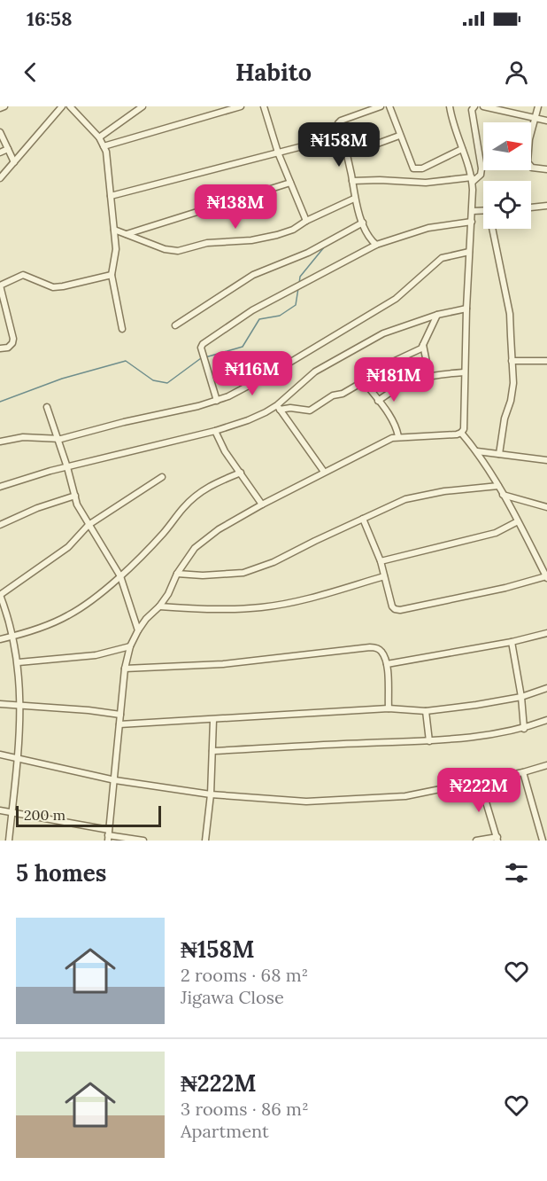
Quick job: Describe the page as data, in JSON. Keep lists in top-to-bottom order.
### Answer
{
  "scale_bar": "200 m",
  "north": "right",
  "page": {
    "status": "16:58",
    "header": "Habito",
    "price": [
      "₦158M",
      "₦138M",
      "₦116M",
      "₦181M",
      "₦222M"
    ],
    "scale": "200 m",
    "heading": "5 homes",
    "list": [
      {
        "name": "₦158M",
        "note": "2 rooms · 68 m² · Jigawa Close"
      },
      {
        "name": "₦222M",
        "note": "3 rooms · 86 m² · Apartment"
      }
    ]
  }
}
